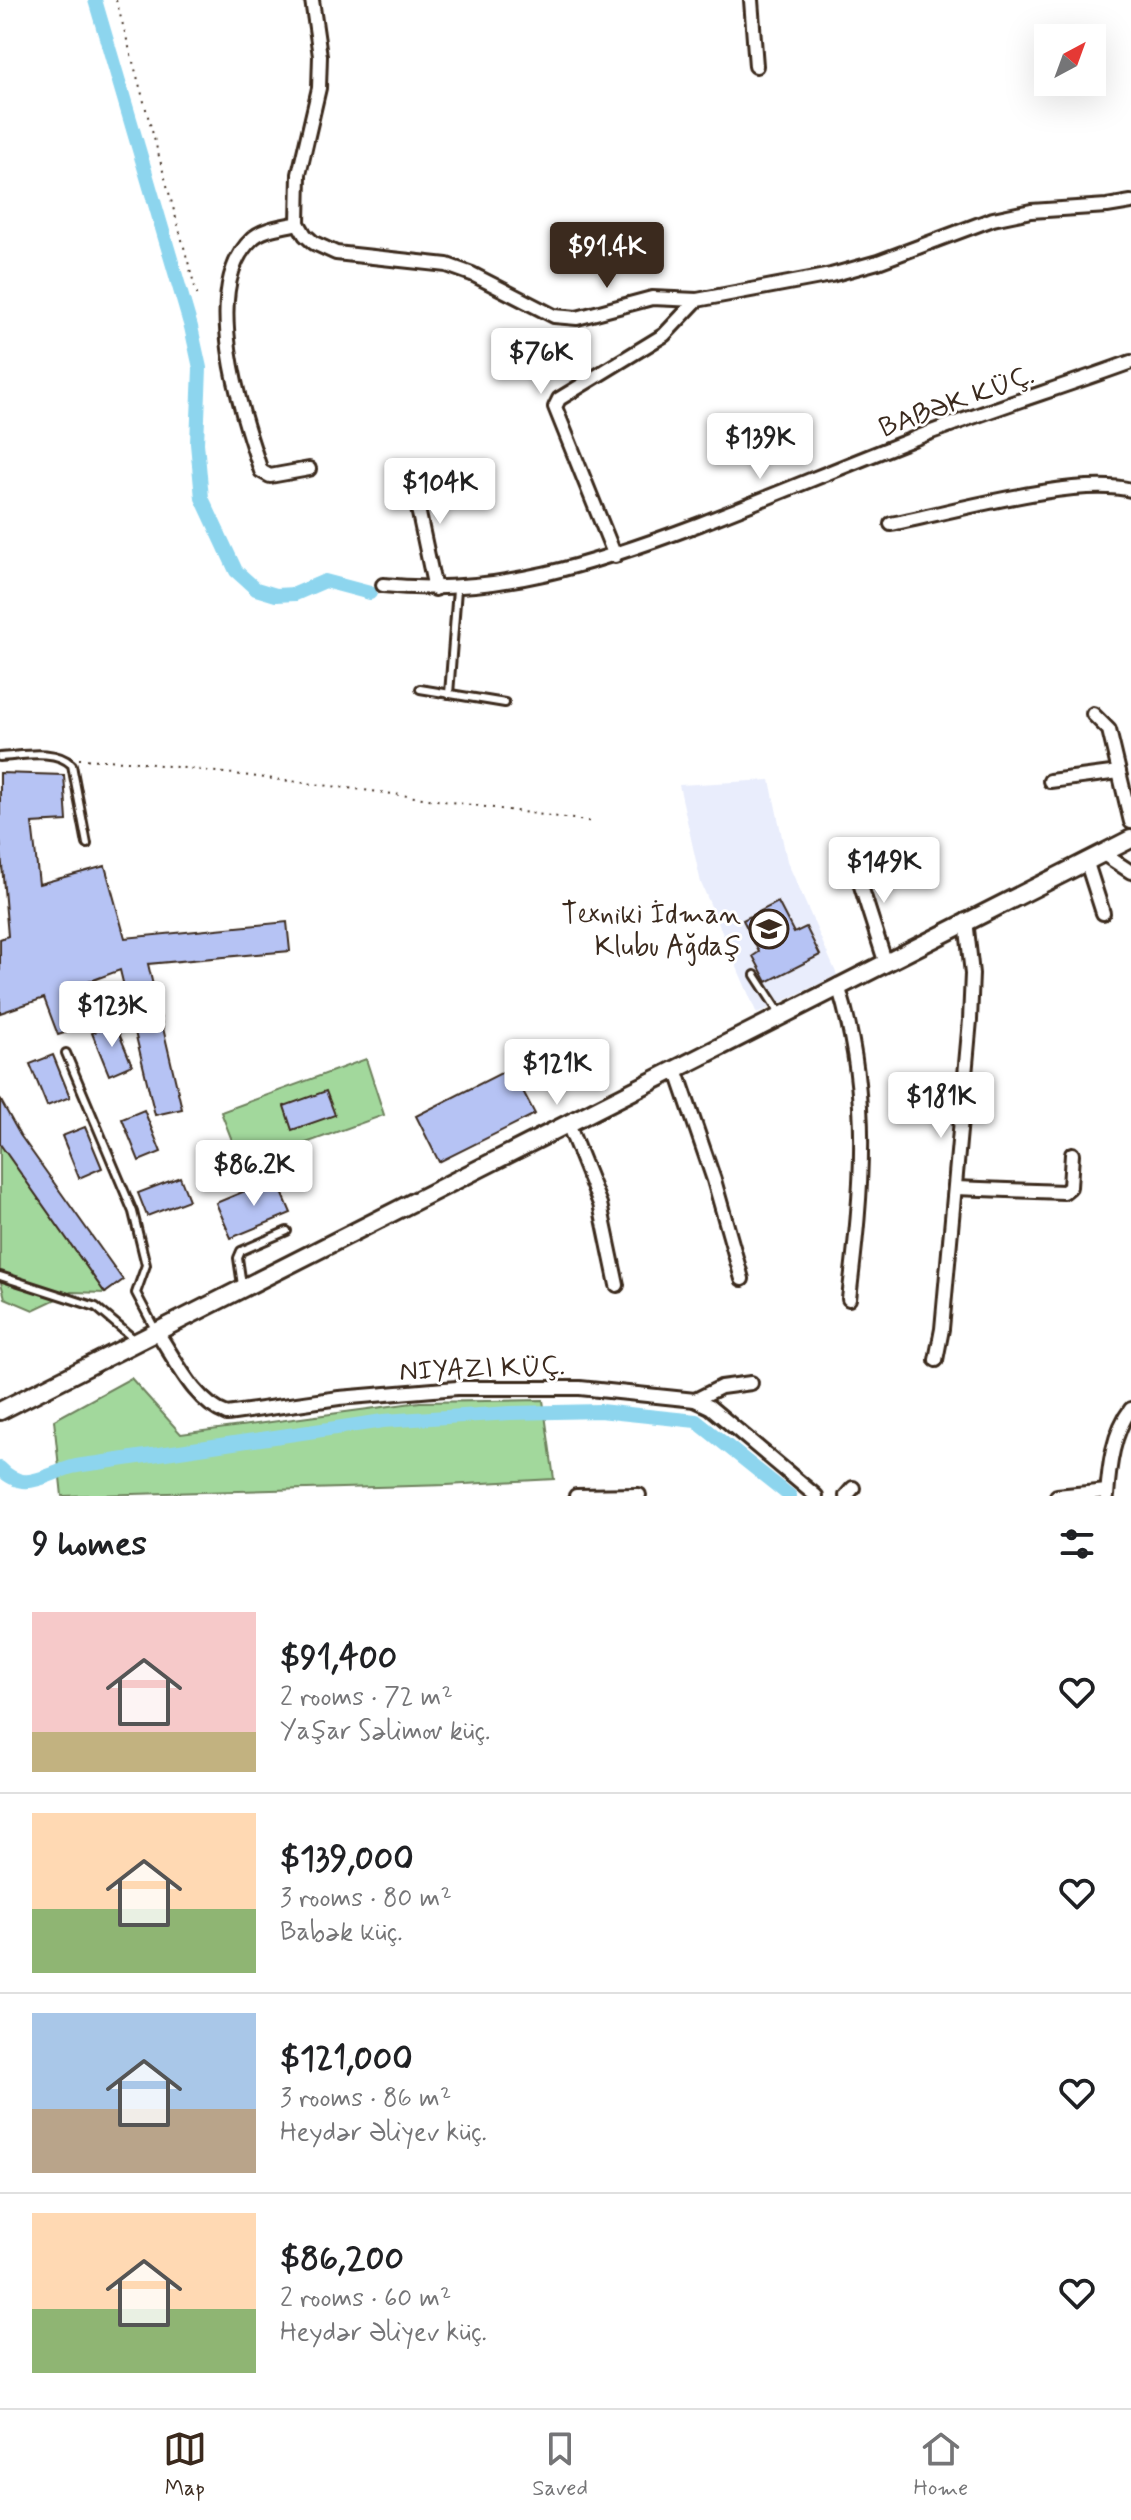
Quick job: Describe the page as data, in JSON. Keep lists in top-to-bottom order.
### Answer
{
  "streets": {
    "street": ["BABƏK KÜÇ.", "NIYAZI KÜÇ."]
  },
  "places": {
    "school or university": ["Texniki İdman Klubu Ağdaş"]
  },
  "north": "top right",
  "page": {
    "price": [
      "$91.4K",
      "$76K",
      "$139K",
      "$104K",
      "$149K",
      "$123K",
      "$121K",
      "$181K",
      "$86.2K"
    ],
    "heading": "9 homes",
    "list": [
      {
        "name": "$91,400",
        "note": "2 rooms · 72 m² · Yaşar Səlimov küç."
      },
      {
        "name": "$139,000",
        "note": "3 rooms · 80 m² · Babək küç."
      },
      {
        "name": "$121,000",
        "note": "3 rooms · 86 m² · Heydər Əliyev küç."
      },
      {
        "name": "$86,200",
        "note": "2 rooms · 60 m² · Heydər Əliyev küç."
      }
    ],
    "tabs": ["Map", "Saved", "Home"]
  }
}
